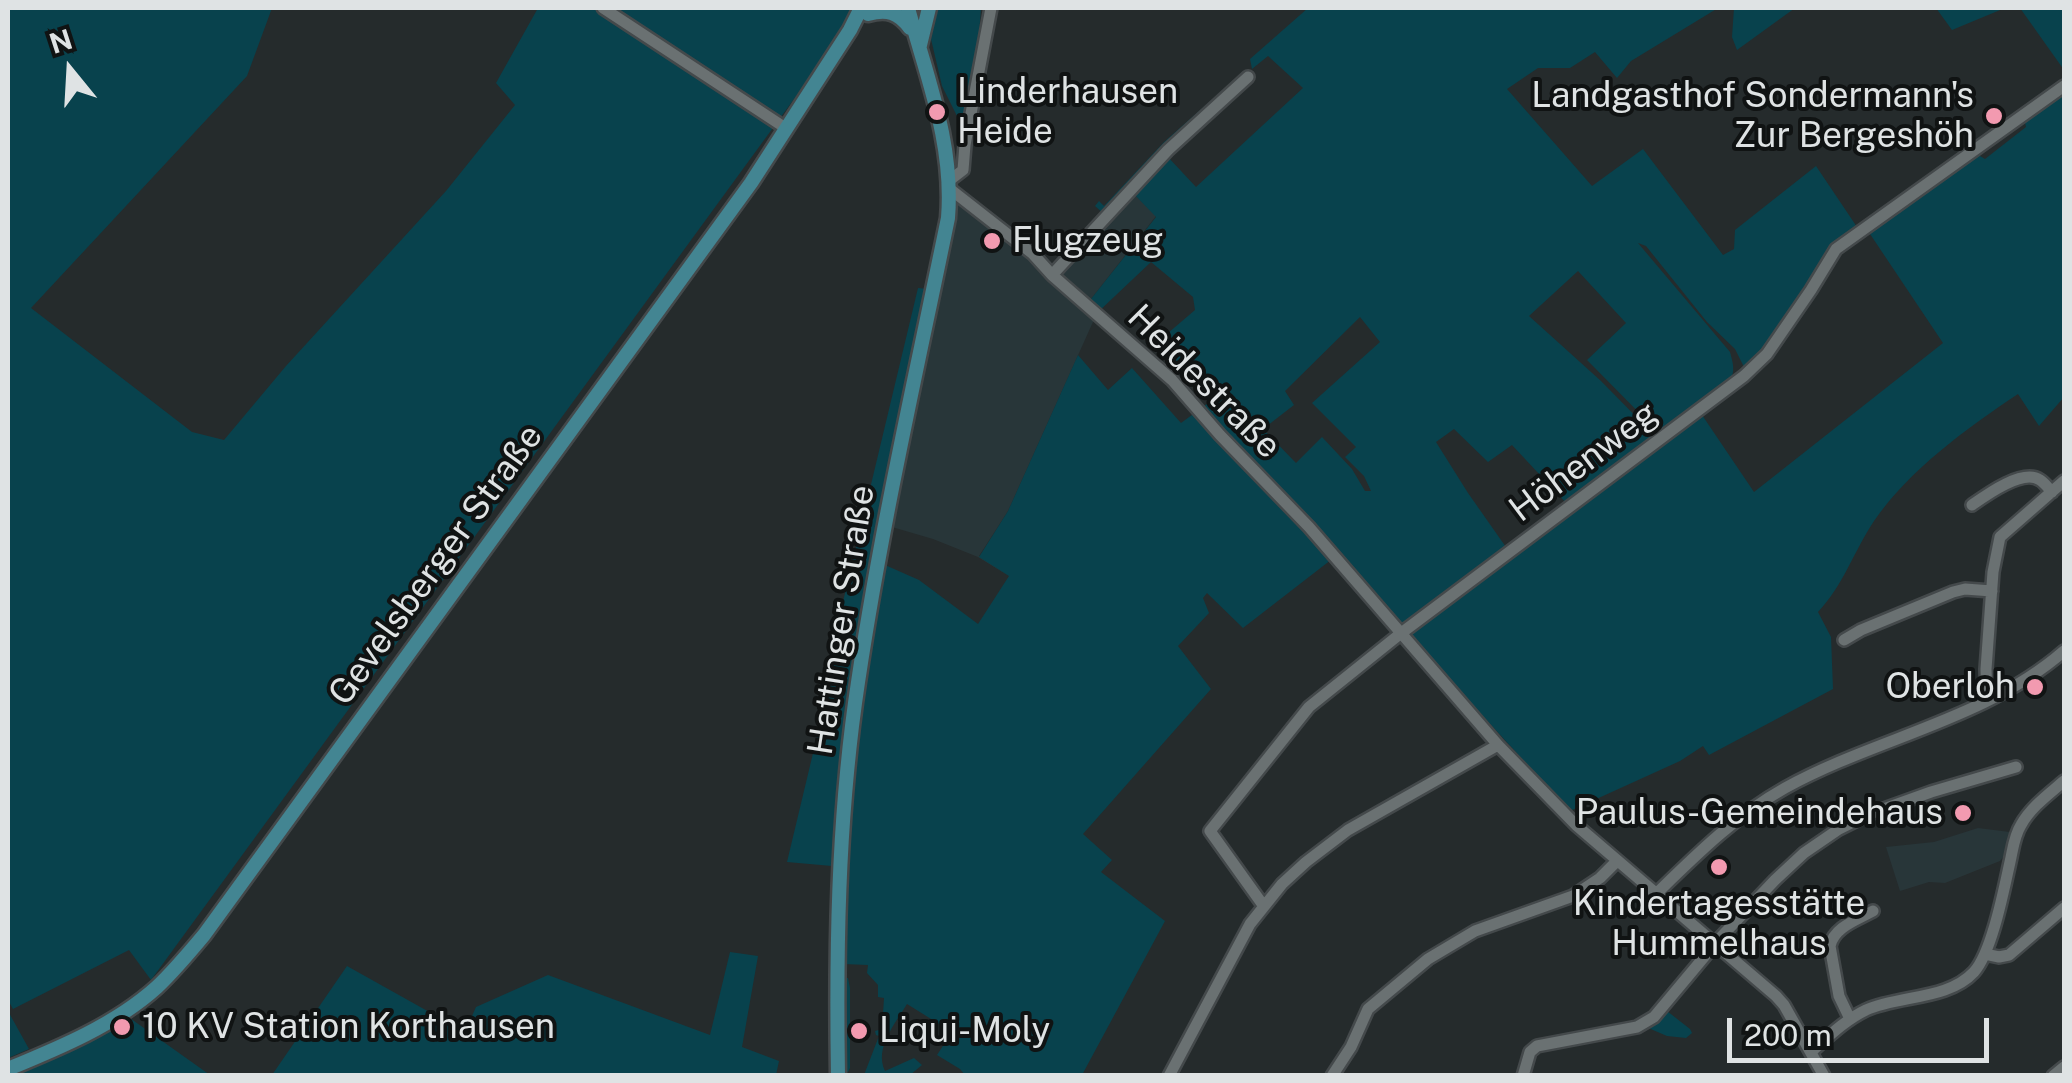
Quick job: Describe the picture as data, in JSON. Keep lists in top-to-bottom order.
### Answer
{
  "streets": {
    "main road": ["Gevelsberger Straße", "Hattinger Straße"],
    "street": ["Heidestraße", "Höhenweg"]
  },
  "crossings": [
    ["Heidestraße", "Höhenweg"],
    ["Heidestraße", "Hattinger Straße"],
    ["Gevelsberger Straße", "Hattinger Straße"]
  ],
  "places": [
    "Linderhausen Heide",
    "Landgasthof Sondermann's Zur Bergeshöh",
    "Flugzeug",
    "Oberloh",
    "Paulus-Gemeindehaus",
    "Kindertagesstätte Hummelhaus",
    "10 KV Station Korthausen",
    "Liqui-Moly"
  ],
  "scale_bar": "200 m",
  "north": "top"
}
